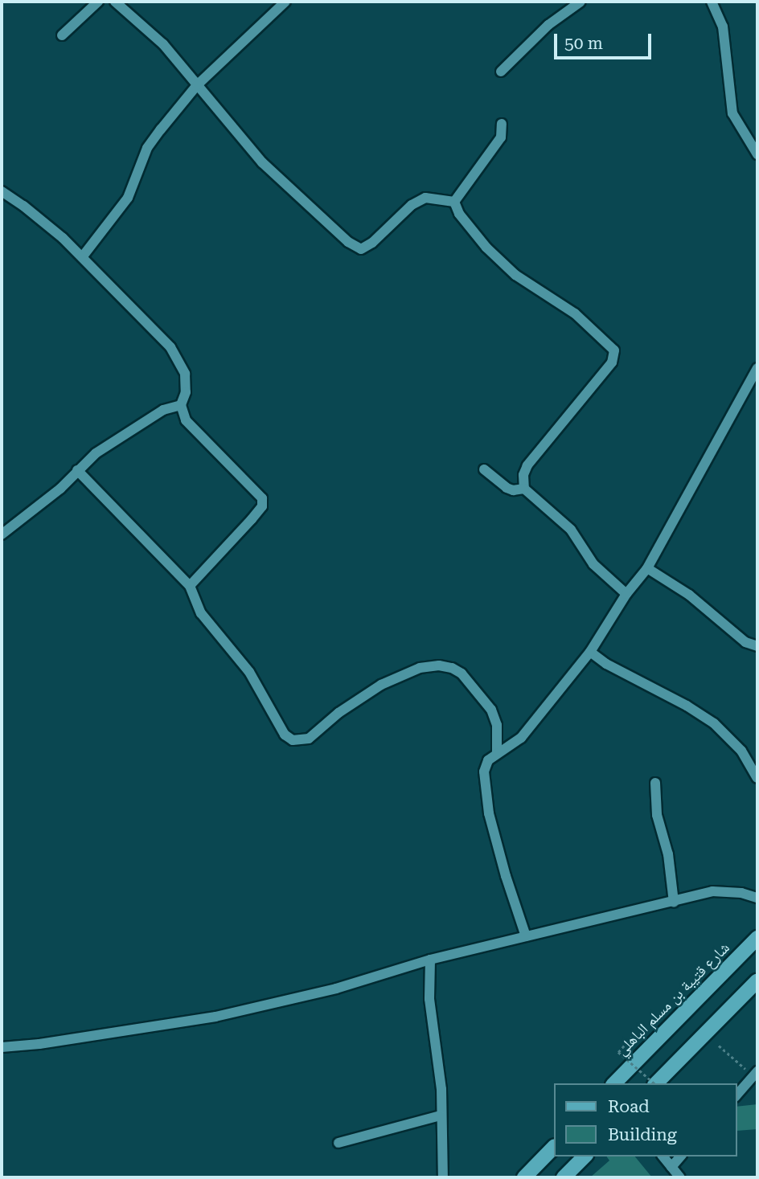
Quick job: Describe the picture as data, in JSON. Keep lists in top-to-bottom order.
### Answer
{
  "streets": {
    "main road": ["شارع قتيبة بن مسلم الباهلي"]
  },
  "legend": ["Road", "Building"],
  "scale_bar": "50 m"
}
